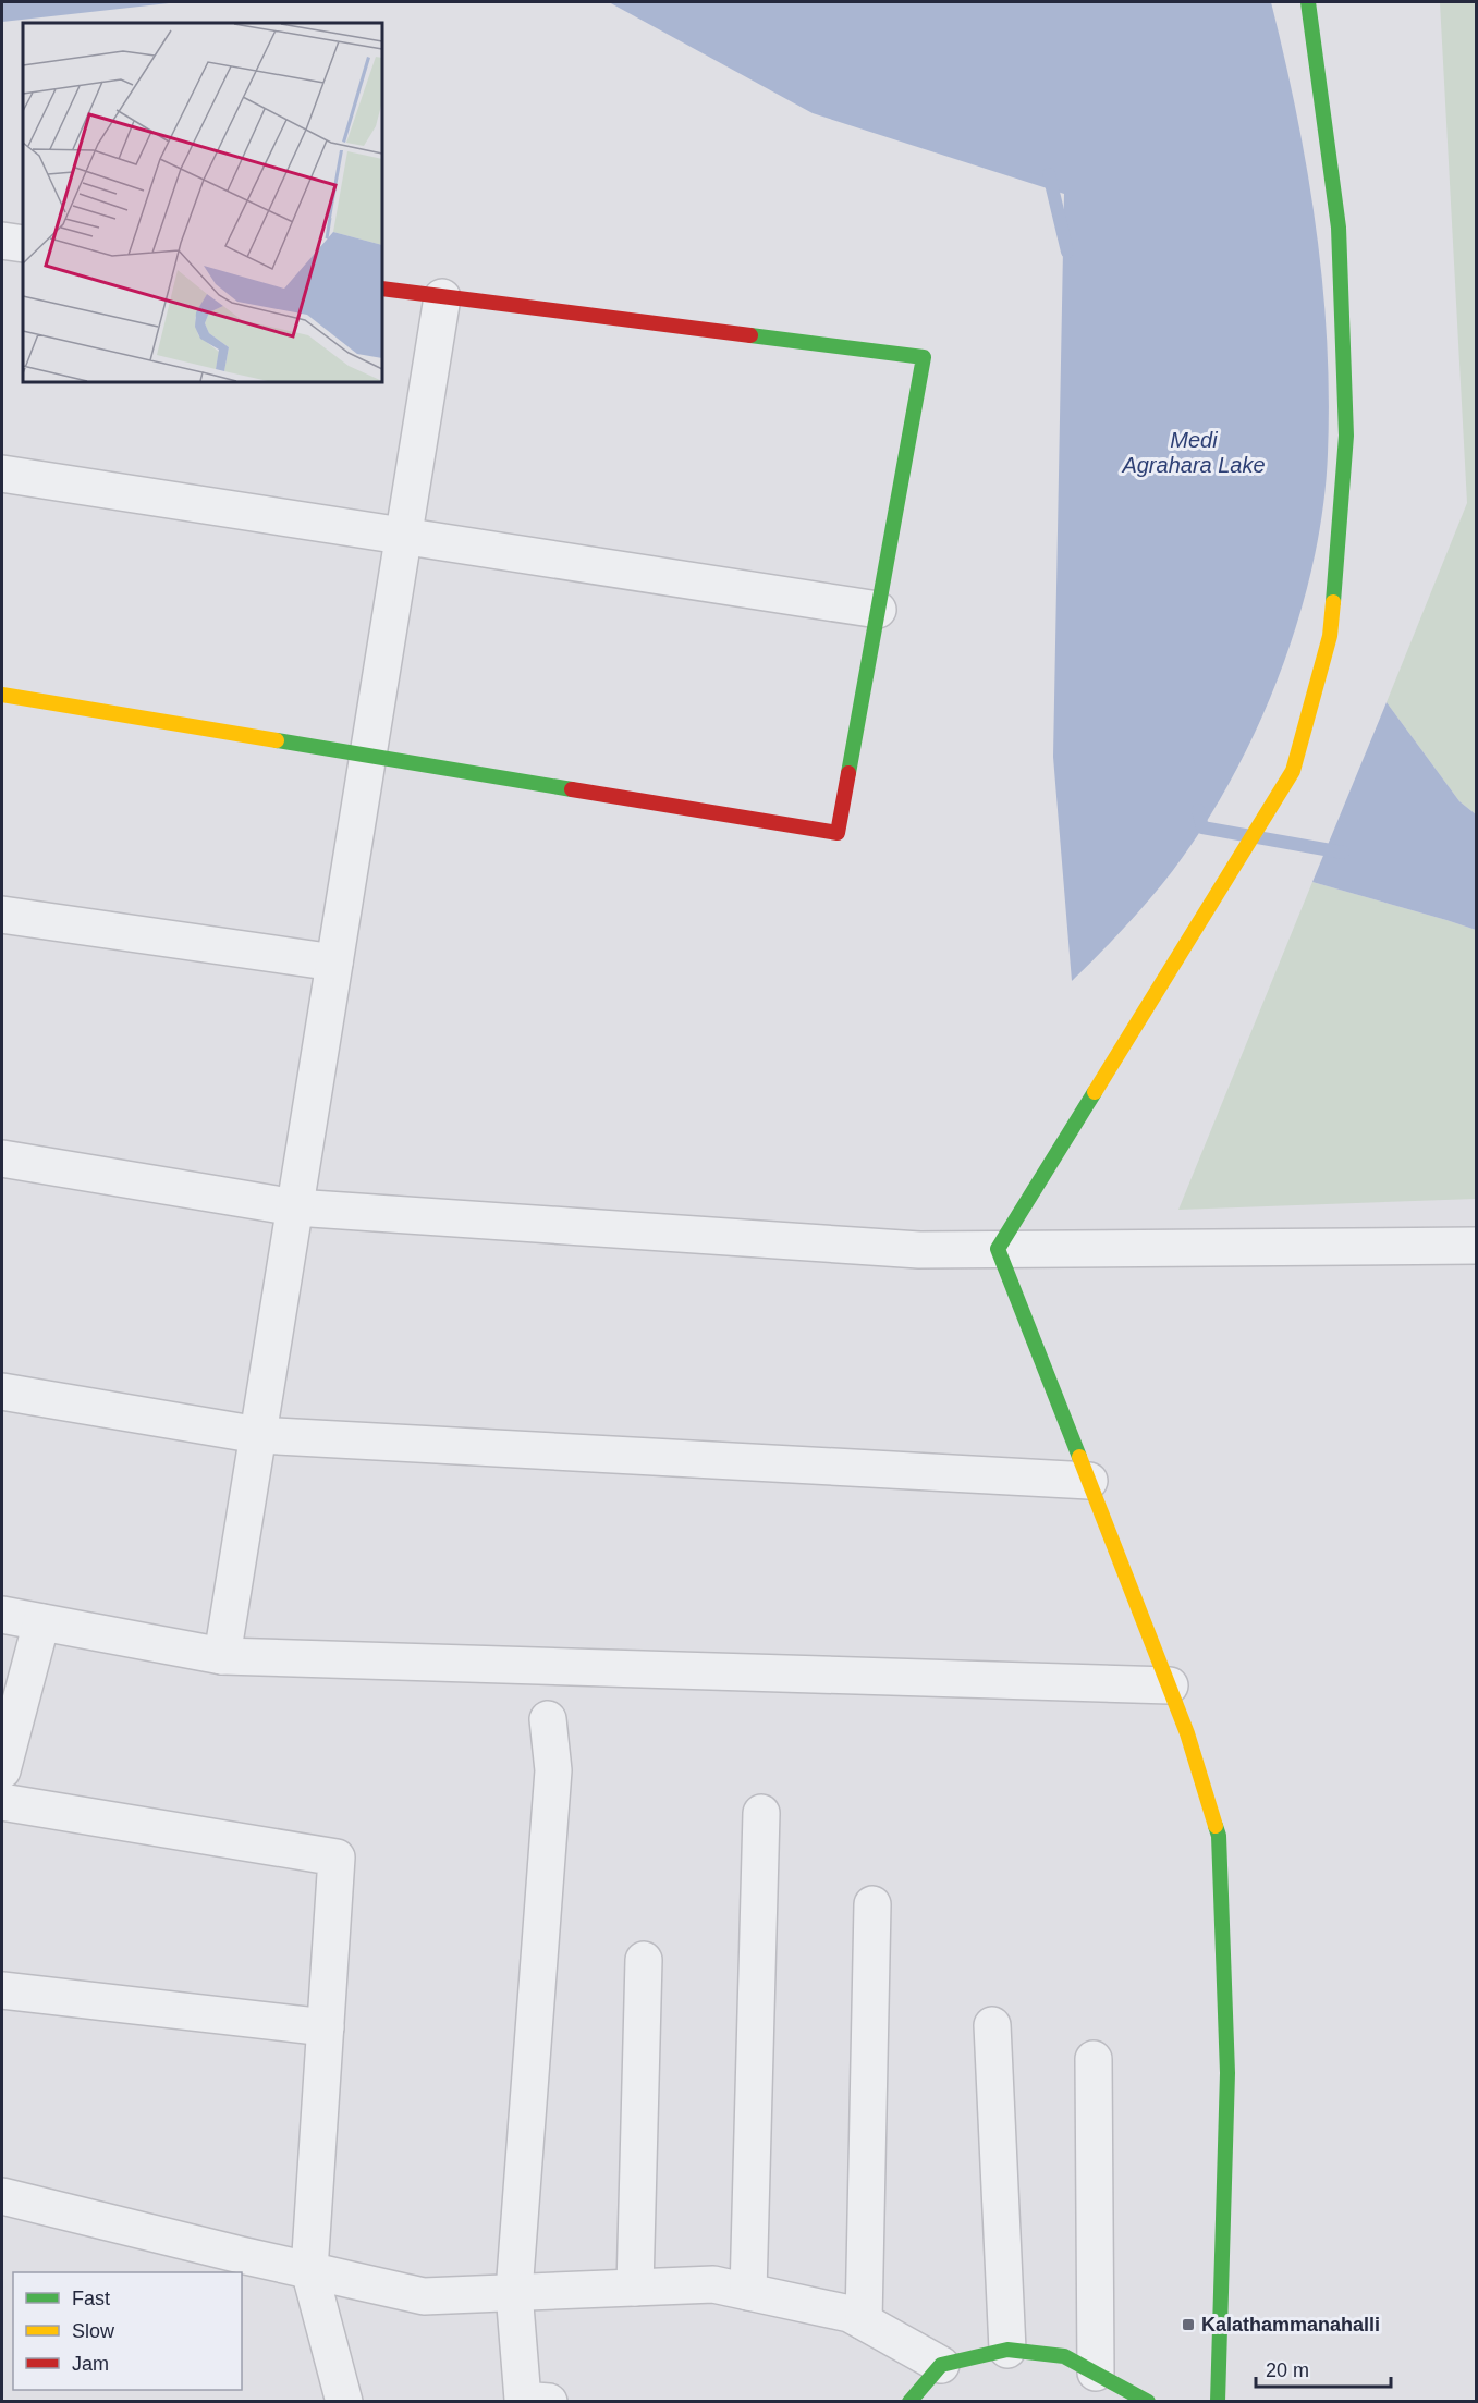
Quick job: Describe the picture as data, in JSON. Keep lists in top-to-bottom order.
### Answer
{
  "water": ["Medi Agrahara Lake"],
  "places": {
    "transit": ["Kalathammanahalli"]
  },
  "legend": ["Fast", "Slow", "Jam"],
  "scale_bar": "20 m"
}
